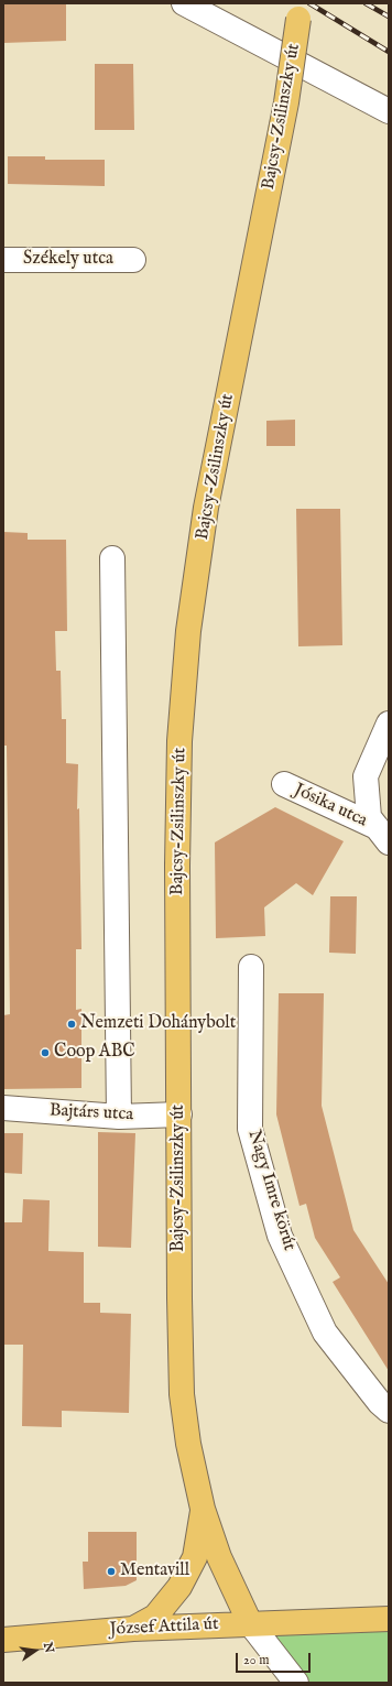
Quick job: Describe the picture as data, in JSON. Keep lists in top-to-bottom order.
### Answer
{
  "streets": {
    "main road": ["Bajcsy-Zsilinszky út", "József Attila út"],
    "street": [
      "Székely utca",
      "Jósika utca",
      "Bajtárs utca",
      "Nagy Imre körút"
    ]
  },
  "crossings": [
    ["Bajcsy-Zsilinszky út", "Bajtárs utca"],
    ["Bajcsy-Zsilinszky út", "József Attila út"]
  ],
  "places": ["Nemzeti Dohánybolt", "Coop ABC", "Mentavill"],
  "scale_bar": "20 m",
  "north": "right"
}
